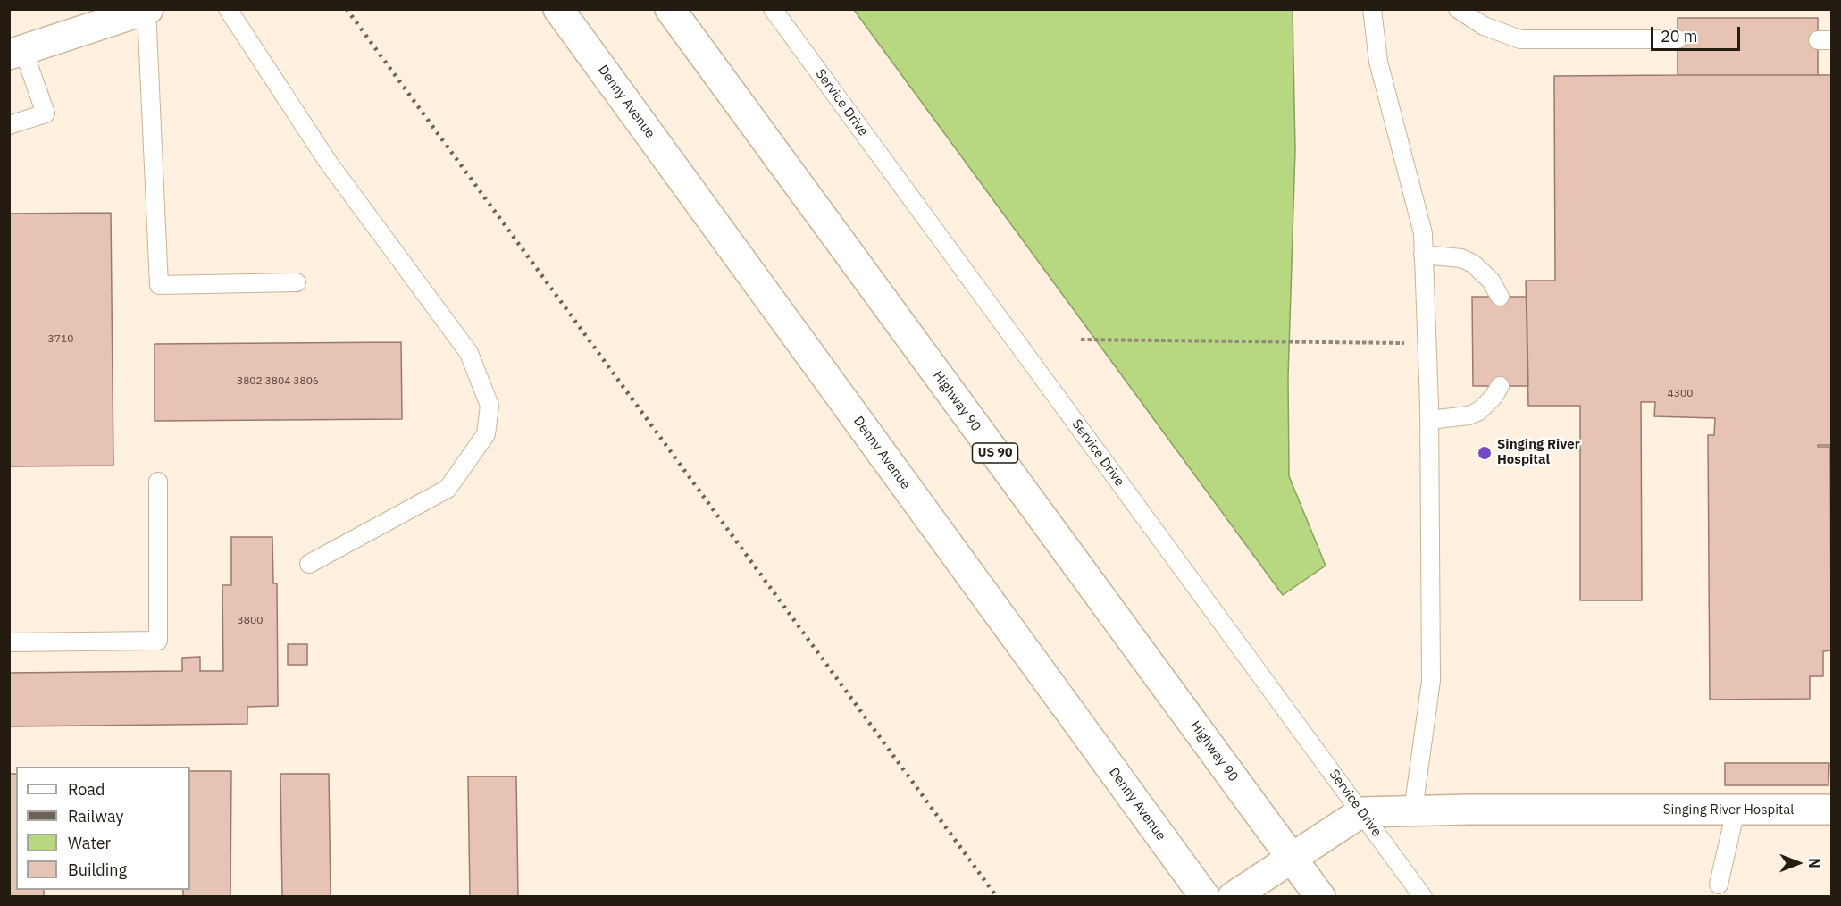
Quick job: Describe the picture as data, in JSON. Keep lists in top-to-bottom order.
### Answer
{
  "streets": {
    "main road": [
      "Denny Avenue",
      "Highway 90",
      "US 90",
      "Singing River Hospital"
    ],
    "lane": ["Service Drive"]
  },
  "crossings": [
    ["Service Drive", "Singing River Hospital"]
  ],
  "places": ["Singing River Hospital"],
  "house_numbers": [
    "3710",
    "3802 3804 3806",
    "4300",
    "3800"
  ],
  "legend": [
    "Road",
    "Railway",
    "Water",
    "Building"
  ],
  "scale_bar": "20 m",
  "north": "right"
}
